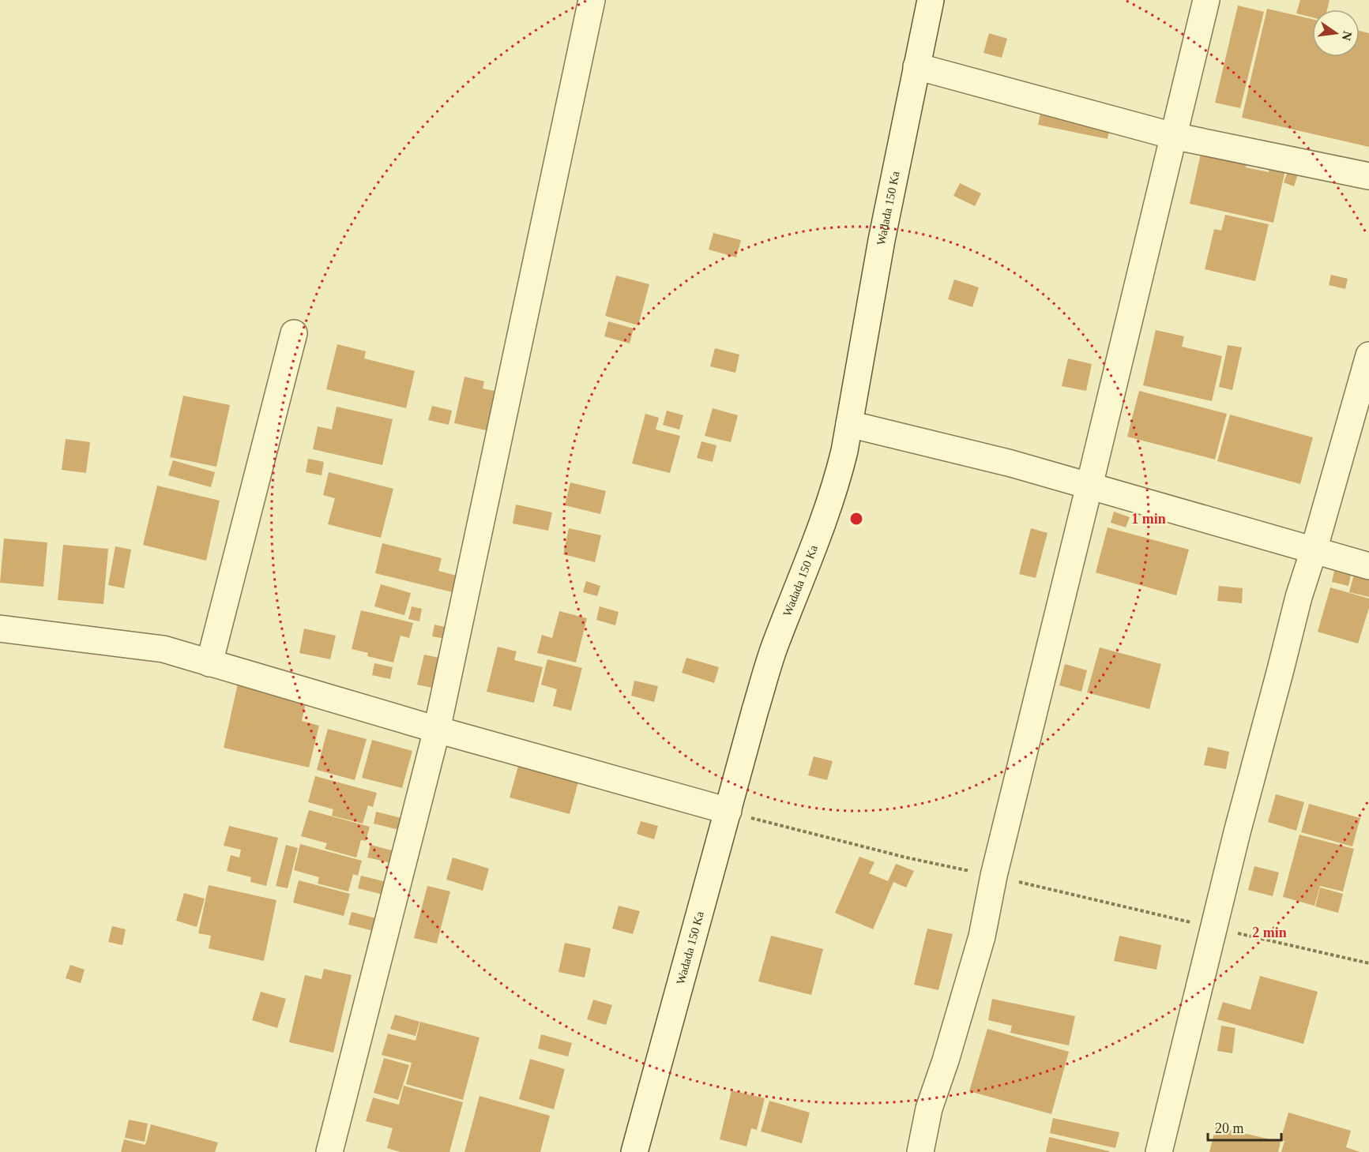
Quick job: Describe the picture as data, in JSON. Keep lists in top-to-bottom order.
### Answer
{
  "streets": {
    "street": ["Wadada 150 Ka"]
  },
  "scale_bar": "20 m",
  "north": "right",
  "rings": ["1 min", "2 min"]
}
